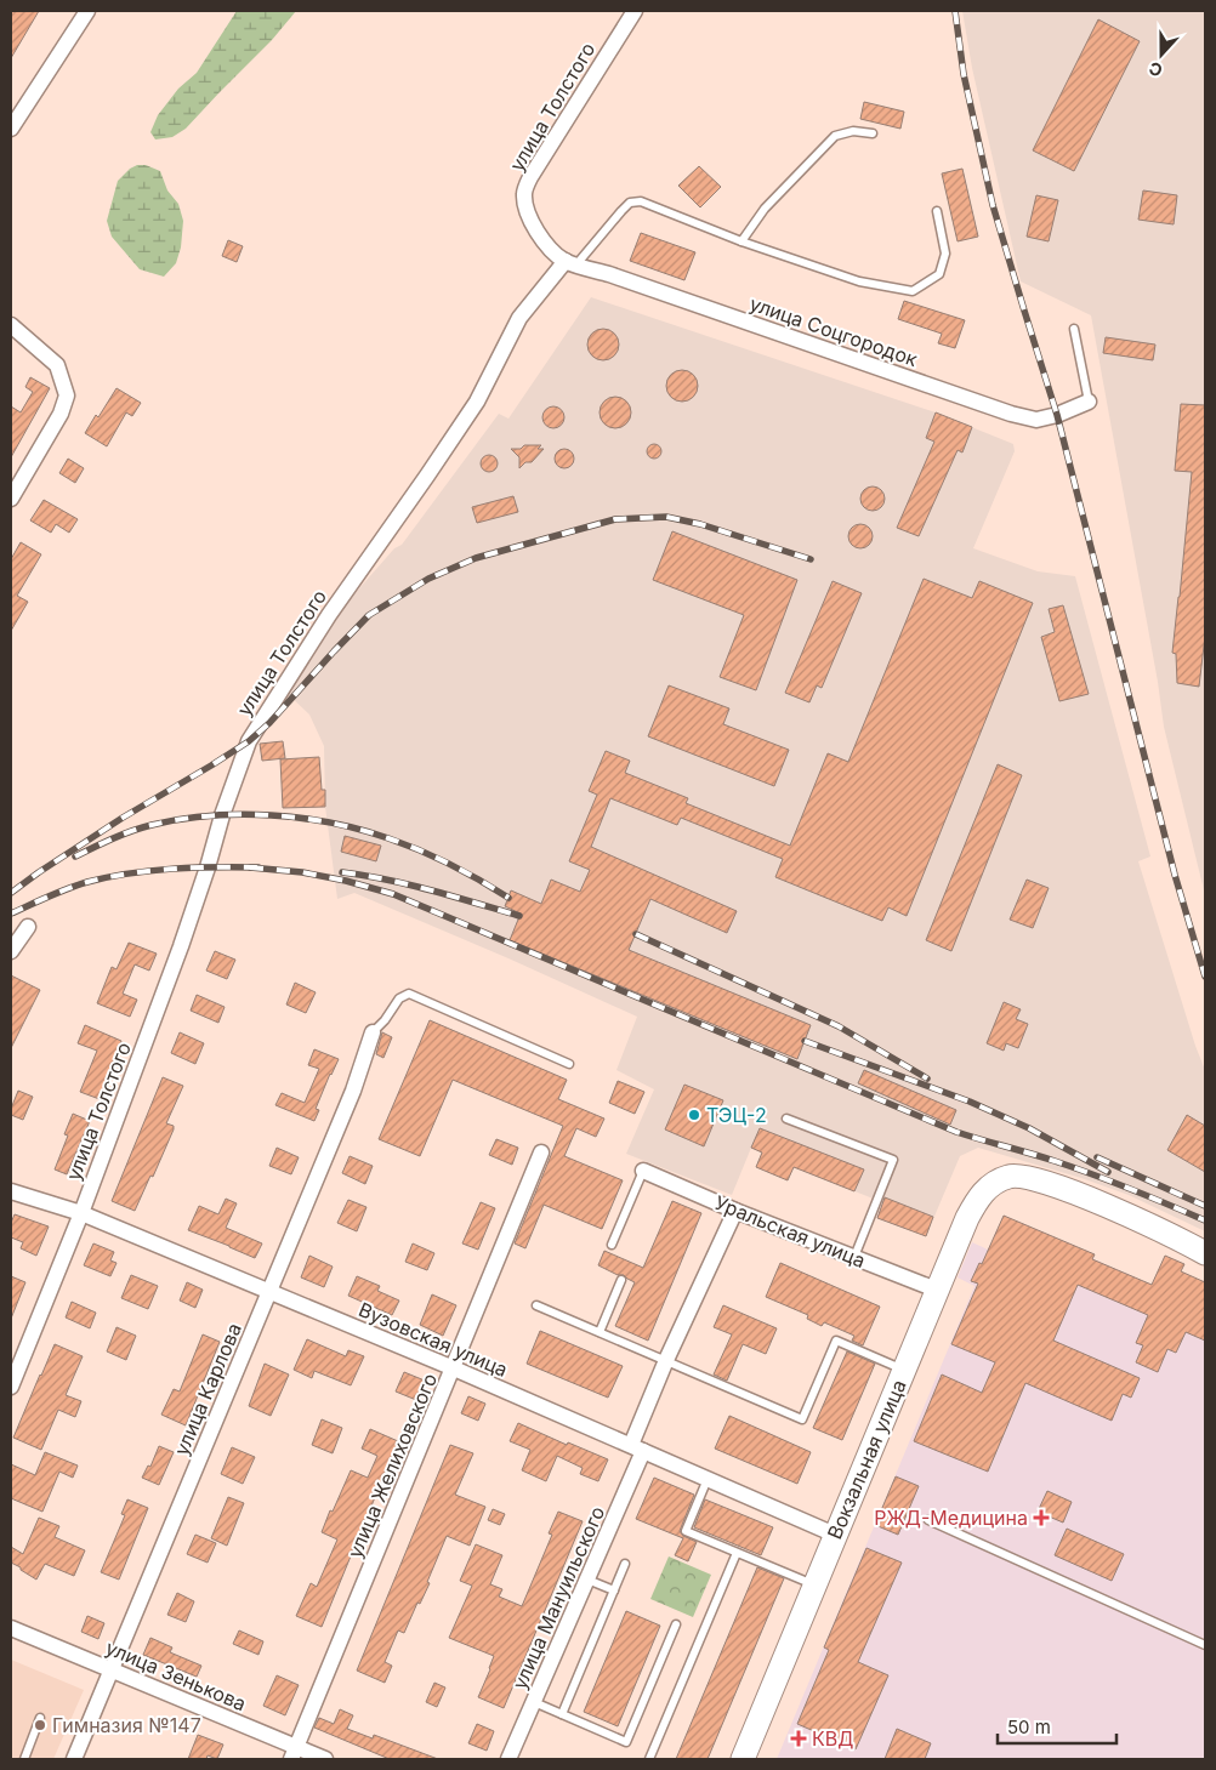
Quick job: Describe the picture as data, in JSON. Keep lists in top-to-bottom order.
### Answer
{
  "streets": {
    "street": [
      "улица Толстого",
      "улица Соцгородок",
      "Уральская улица",
      "Вузовская улица",
      "улица Карлова",
      "Вокзальная улица",
      "улица Желиховского",
      "улица Мануильского",
      "улица Зенькова"
    ]
  },
  "crossings": [
    ["улица Толстого", "улица Соцгородок"],
    ["улица Толстого", "Вузовская улица"],
    ["Уральская улица", "Вокзальная улица"],
    ["Уральская улица", "улица Мануильского"],
    ["Вузовская улица", "улица Карлова"],
    ["Вузовская улица", "Вокзальная улица"],
    ["Вузовская улица", "улица Желиховского"],
    ["Вузовская улица", "улица Мануильского"],
    ["улица Карлова", "улица Зенькова"],
    ["улица Желиховского", "улица Зенькова"]
  ],
  "places": {
    "other": ["ТЭЦ-2", "Гимназия №147"],
    "health": ["РЖД-Медицина", "КВД"]
  },
  "scale_bar": "50 m",
  "north": "bottom"
}
